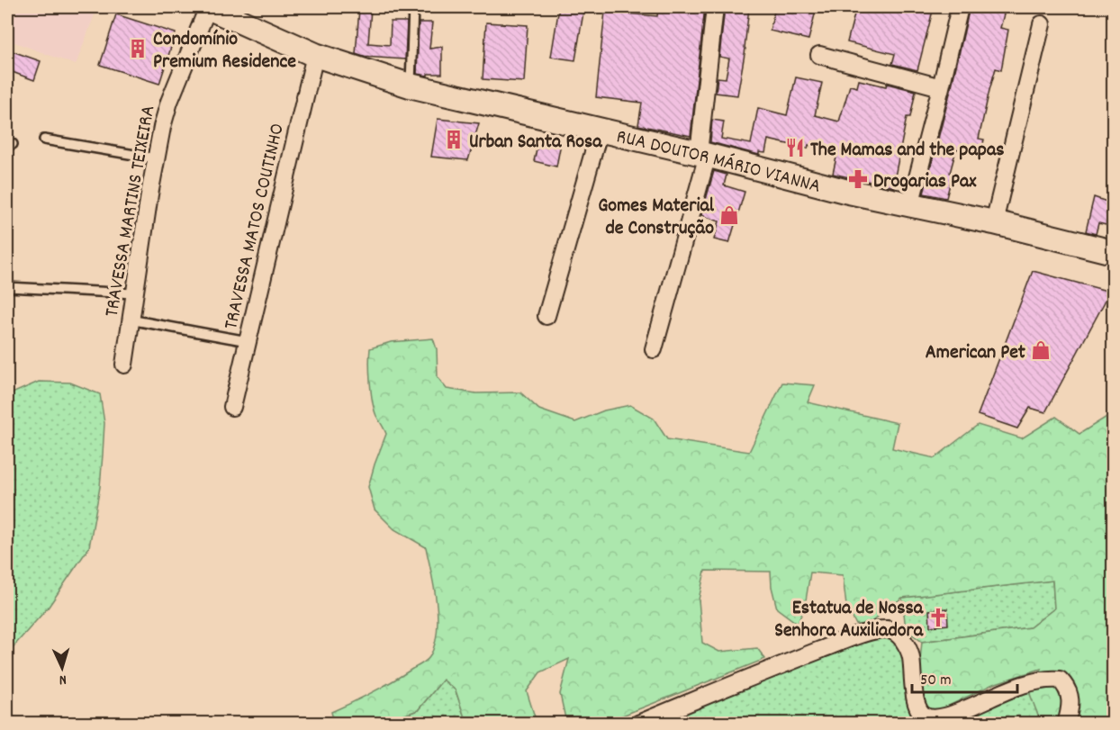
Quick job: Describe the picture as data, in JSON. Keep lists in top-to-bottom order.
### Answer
{
  "streets": {
    "main road": ["RUA DOUTOR MÁRIO VIANNA"],
    "street": ["TRAVESSA MARTINS TEIXEIRA", "TRAVESSA MATOS COUTINHO"]
  },
  "crossings": [
    ["RUA DOUTOR MÁRIO VIANNA", "TRAVESSA MARTINS TEIXEIRA"],
    ["RUA DOUTOR MÁRIO VIANNA", "TRAVESSA MATOS COUTINHO"]
  ],
  "places": {
    "building": ["Condomínio Premium Residence", "Urban Santa Rosa"],
    "restaurant": ["The Mamas and the papas"],
    "pharmacy": ["Drogarias Pax"],
    "shop": ["Gomes Material de Construção", "American Pet"],
    "church": ["Estatua de Nossa Senhora Auxiliadora"]
  },
  "scale_bar": "50 m",
  "north": "bottom"
}
